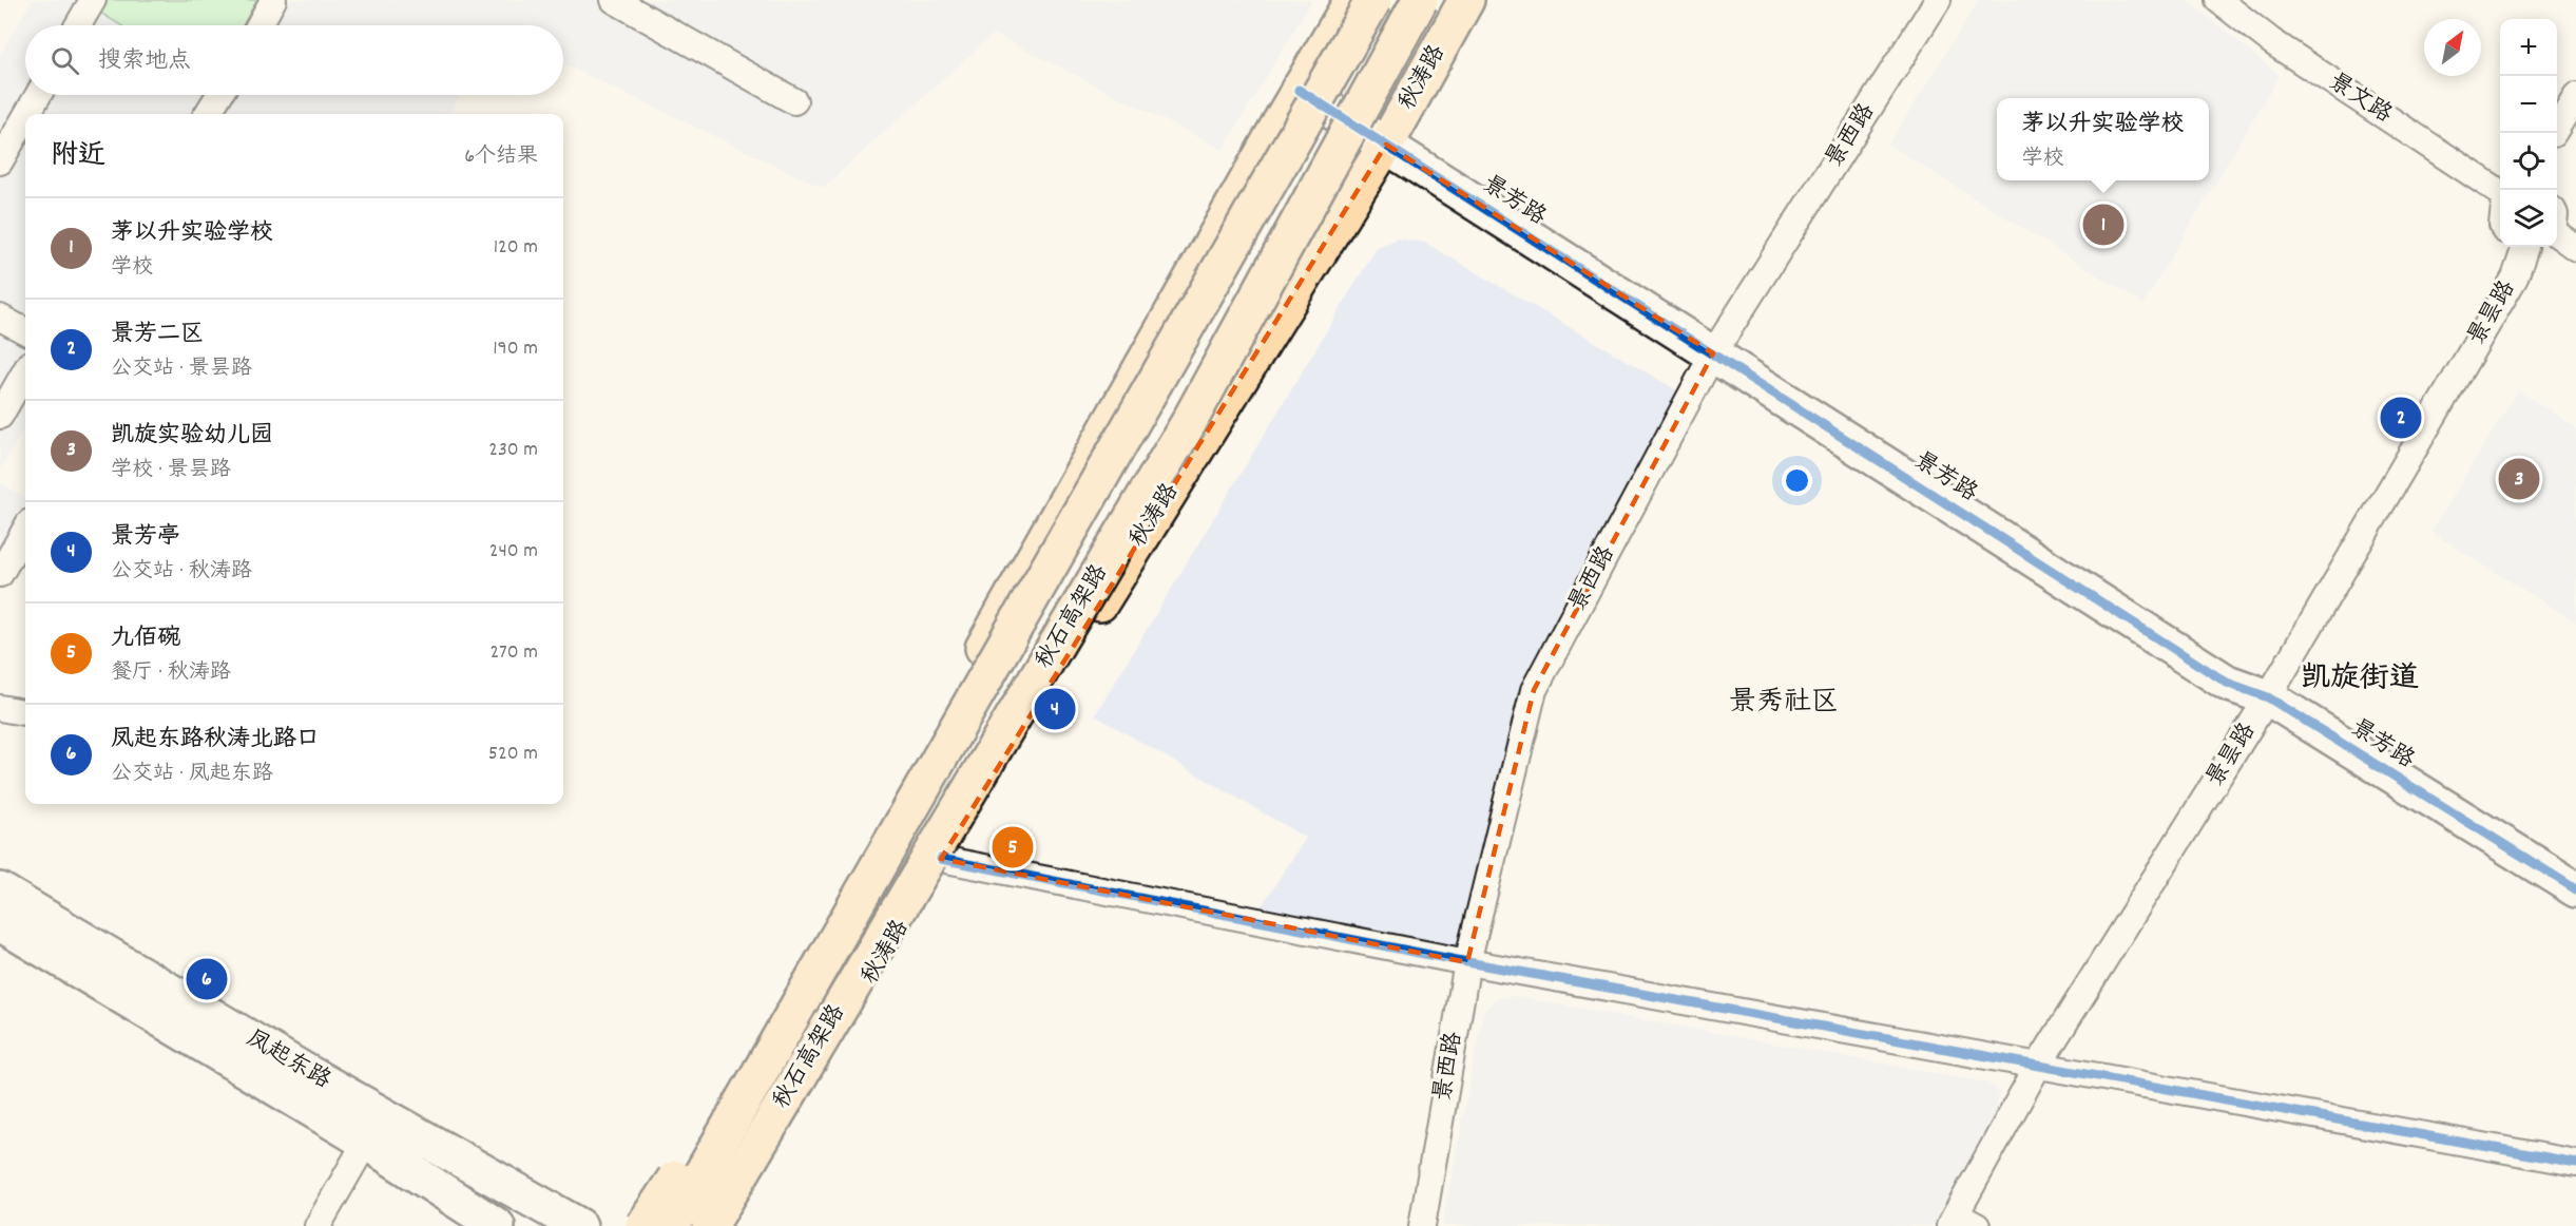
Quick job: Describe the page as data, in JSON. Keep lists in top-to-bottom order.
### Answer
{
  "streets": {
    "main road": ["秋涛路", "秋石高架路"],
    "street": [
      "景文路",
      "景西路",
      "景芳路",
      "景昙路",
      "凤起东路"
    ]
  },
  "crossings": [
    ["秋涛路", "景芳路"],
    ["景西路", "景芳路"],
    ["景芳路", "景昙路"]
  ],
  "districts": ["凯旋街道", "景秀社区"],
  "north": "top right",
  "page": {
    "map_buttons": ["+", "−"],
    "search": "搜索地点",
    "popup": ["茅以升实验学校", "学校"],
    "heading": ["附近", "6个结果"],
    "list": [
      {
        "mark": "1",
        "name": "茅以升实验学校",
        "note": "学校",
        "value": "120 m"
      },
      {
        "mark": "2",
        "name": "景芳二区",
        "note": "公交站 · 景昙路",
        "value": "190 m"
      },
      {
        "mark": "3",
        "name": "凯旋实验幼儿园",
        "note": "学校 · 景昙路",
        "value": "230 m"
      },
      {
        "mark": "4",
        "name": "景芳亭",
        "note": "公交站 · 秋涛路",
        "value": "240 m"
      },
      {
        "mark": "5",
        "name": "九佰碗",
        "note": "餐厅 · 秋涛路",
        "value": "270 m"
      },
      {
        "mark": "6",
        "name": "凤起东路秋涛北路口",
        "note": "公交站 · 凤起东路",
        "value": "520 m"
      }
    ],
    "pins": [
      "1",
      "2",
      "3",
      "4",
      "5",
      "6"
    ]
  }
}
